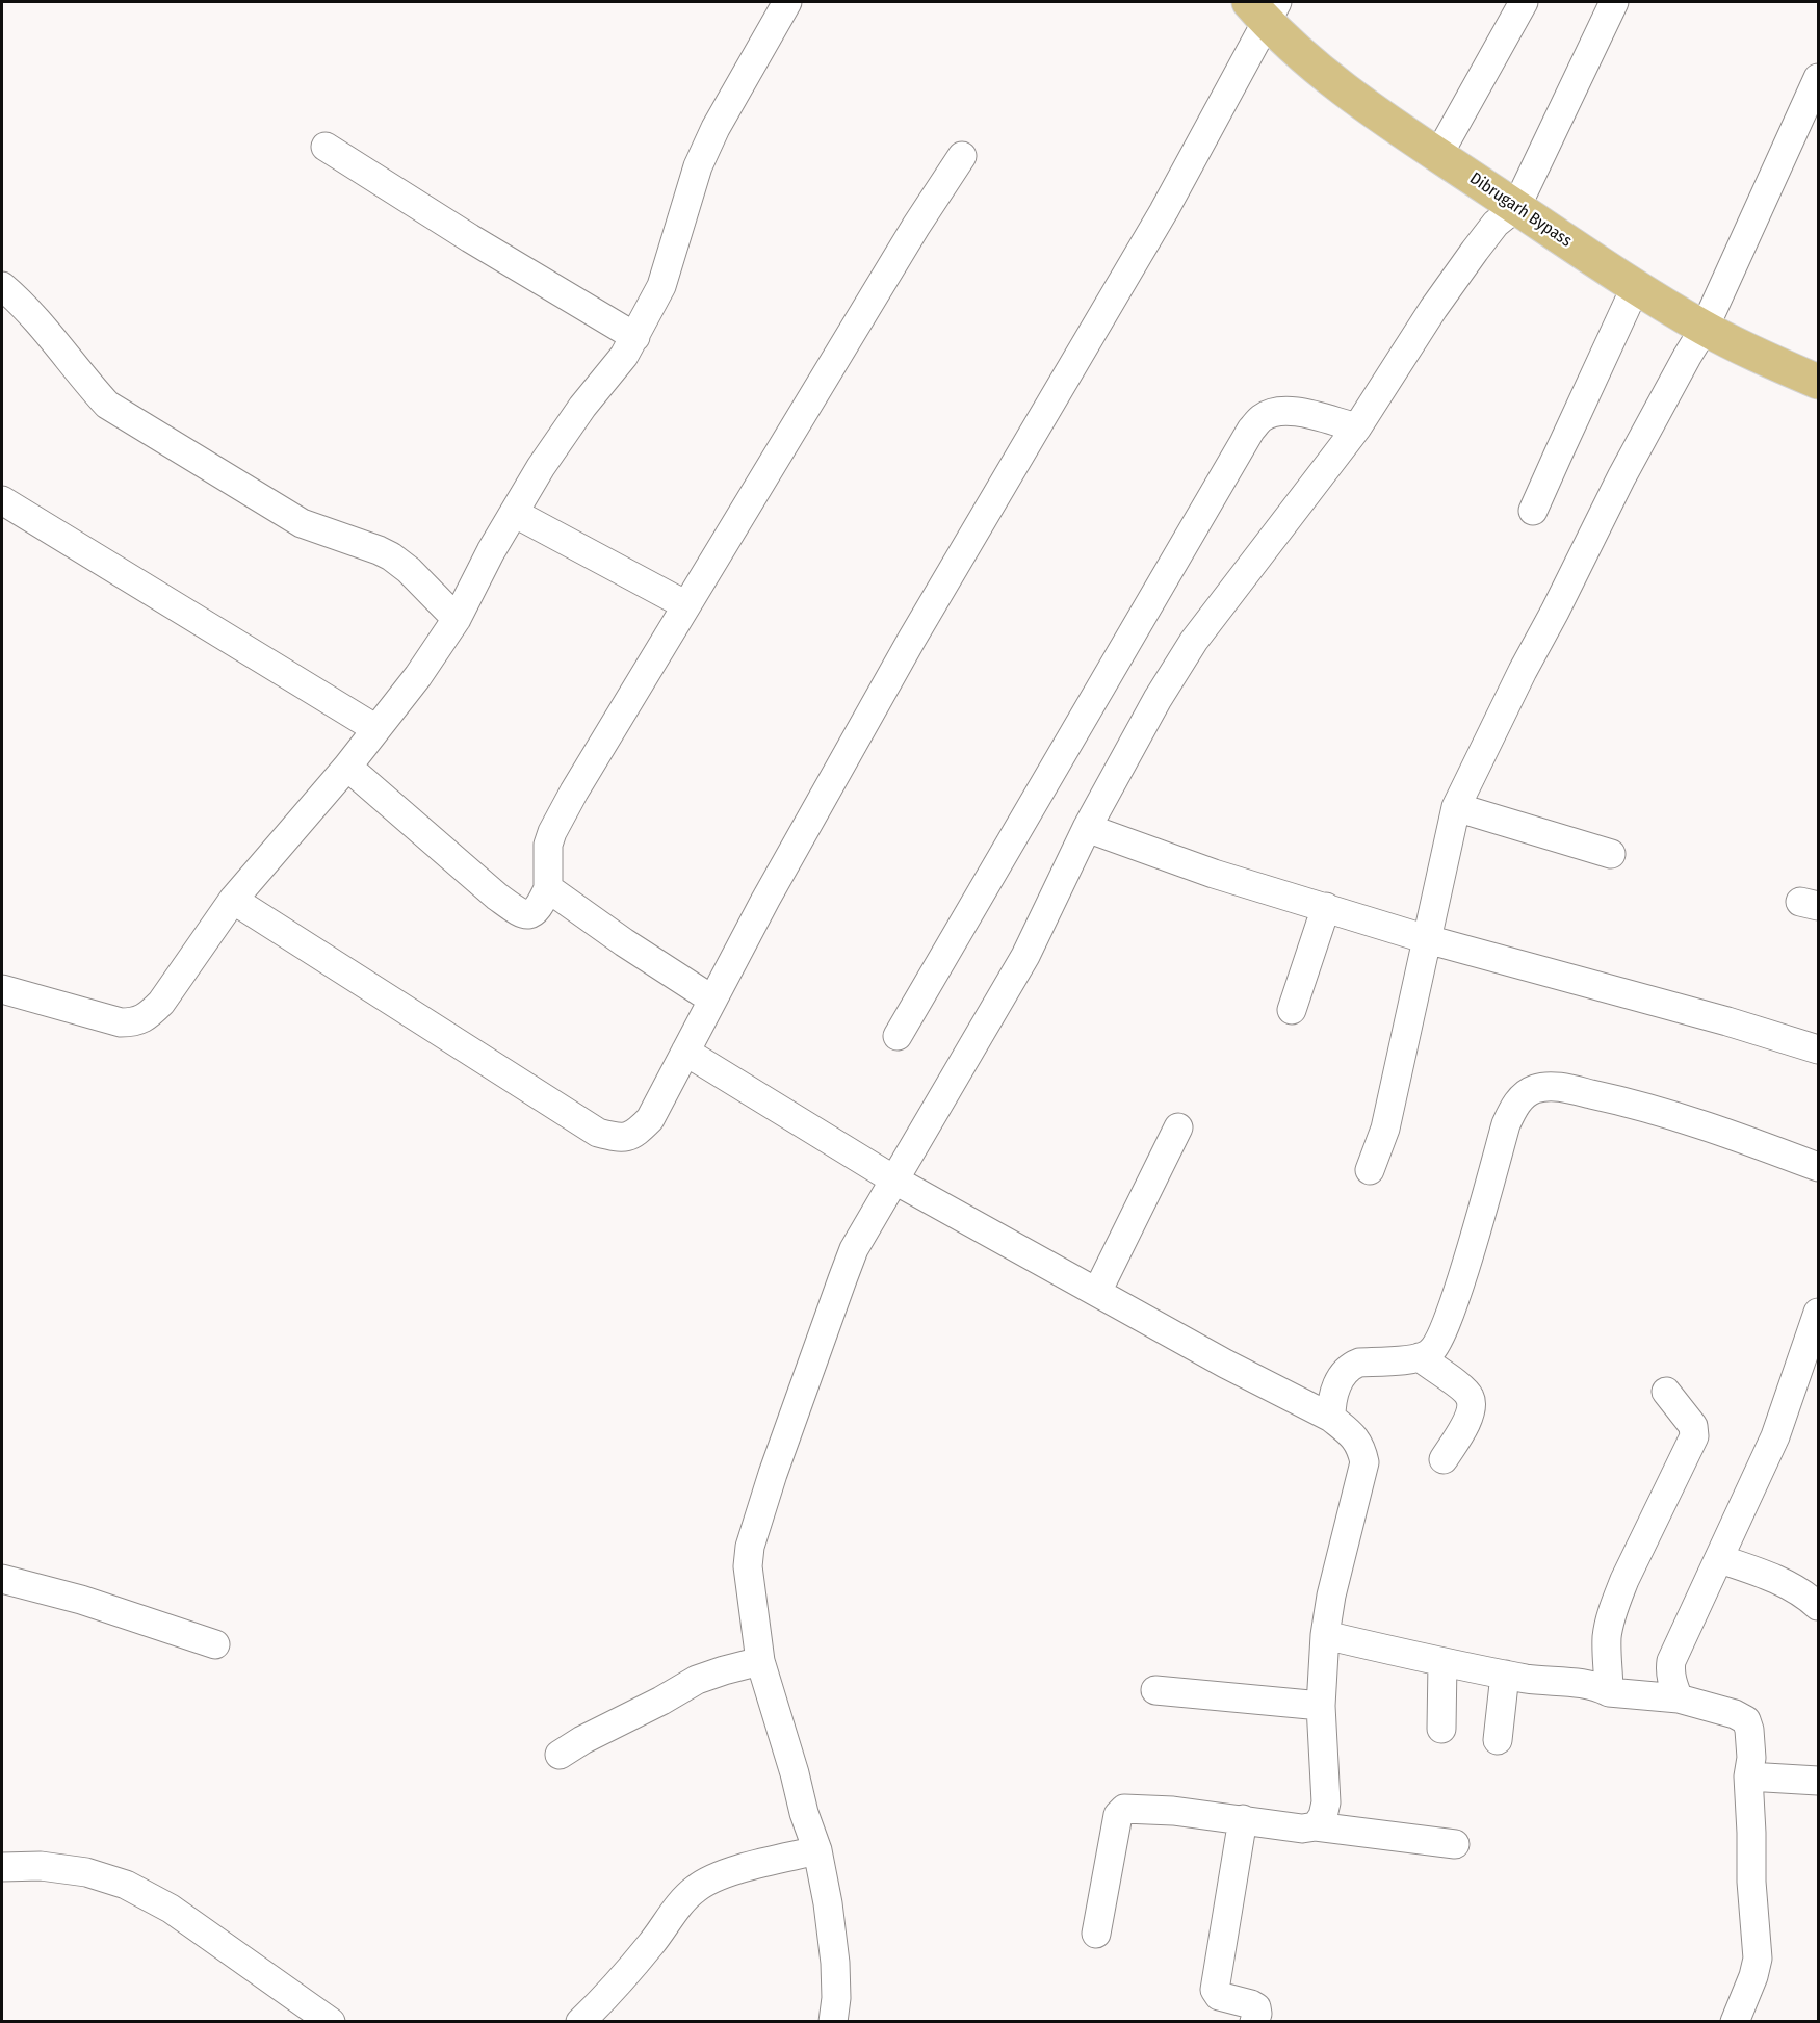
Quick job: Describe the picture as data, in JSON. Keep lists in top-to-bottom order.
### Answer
{
  "streets": {
    "main road": ["Dibrugarh Bypass"]
  }
}
